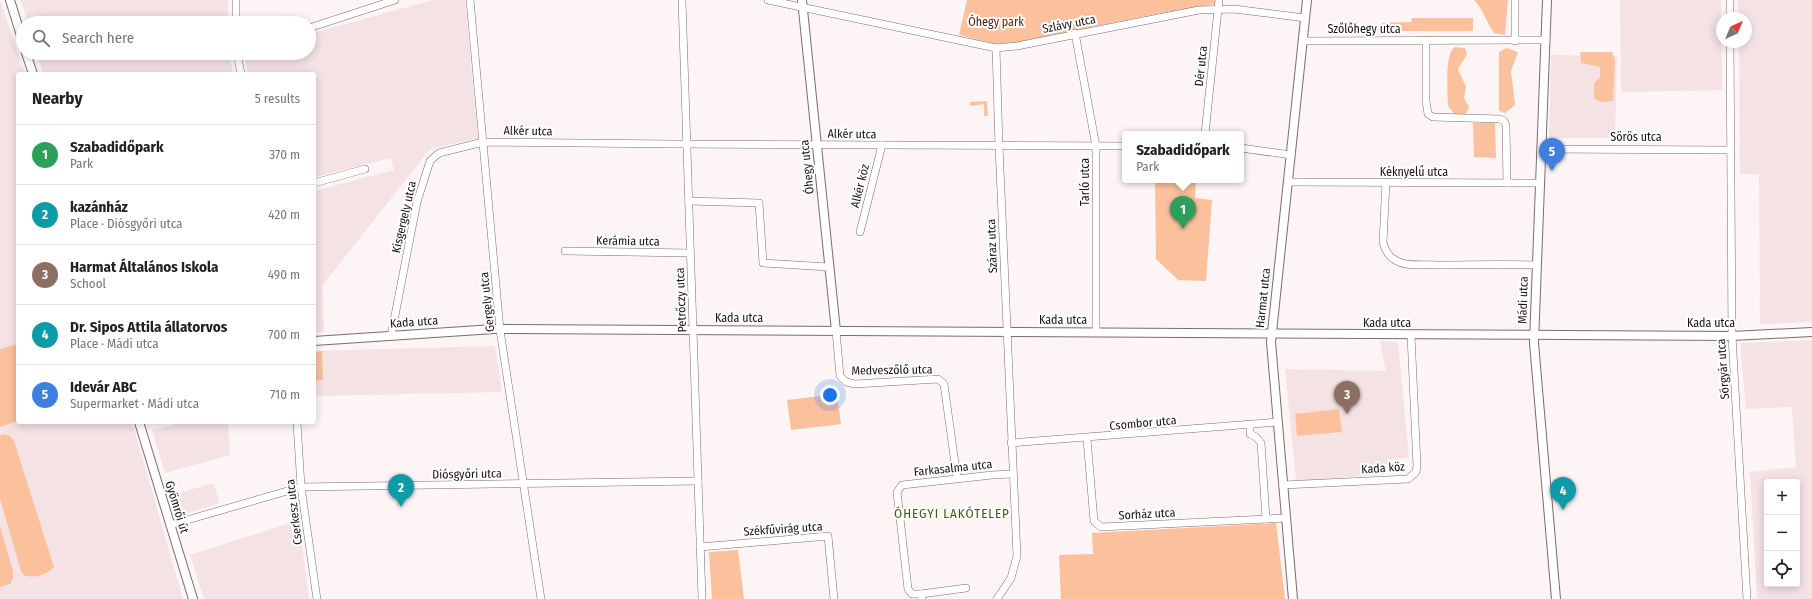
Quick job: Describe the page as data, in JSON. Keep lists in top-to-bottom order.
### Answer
{
  "streets": {
    "street": [
      "Szlávy utca",
      "Szőlőhegy utca",
      "Dér utca",
      "Alkér utca",
      "Sörös utca",
      "Óhegy utca",
      "Kéknyelű utca",
      "Tarló utca",
      "Alkér köz",
      "Kisgergely utca",
      "Kerámia utca",
      "Száraz utca",
      "Harmat utca",
      "Petrőczy utca",
      "Mádi utca",
      "Gergely utca",
      "Kada utca",
      "Sörgyár utca",
      "Medveszőlő utca",
      "Csombor utca",
      "Farkasalma utca",
      "Kada köz",
      "Diósgyőri utca",
      "Gyömrői út",
      "Cserkesz utca",
      "Sorház utca",
      "Székfűvirág utca"
    ]
  },
  "crossings": [
    ["Szlávy utca", "Dér utca"],
    ["Szlávy utca", "Óhegy utca"],
    ["Szlávy utca", "Tarló utca"],
    ["Szlávy utca", "Száraz utca"],
    ["Szlávy utca", "Harmat utca"],
    ["Szőlőhegy utca", "Harmat utca"],
    ["Szőlőhegy utca", "Mádi utca"],
    ["Alkér utca", "Óhegy utca"],
    ["Alkér utca", "Tarló utca"],
    ["Alkér utca", "Alkér köz"],
    ["Alkér utca", "Kisgergely utca"],
    ["Alkér utca", "Száraz utca"],
    ["Alkér utca", "Petrőczy utca"],
    ["Alkér utca", "Gergely utca"],
    ["Sörös utca", "Mádi utca"],
    ["Sörös utca", "Sörgyár utca"],
    ["Óhegy utca", "Kada utca"],
    ["Óhegy utca", "Medveszőlő utca"],
    ["Kéknyelű utca", "Harmat utca"],
    ["Kéknyelű utca", "Mádi utca"],
    ["Tarló utca", "Kada utca"],
    ["Kisgergely utca", "Gergely utca"],
    ["Kisgergely utca", "Kada utca"],
    ["Kerámia utca", "Petrőczy utca"],
    ["Száraz utca", "Kada utca"],
    ["Száraz utca", "Csombor utca"],
    ["Száraz utca", "Farkasalma utca"],
    ["Harmat utca", "Kada utca"],
    ["Harmat utca", "Csombor utca"],
    ["Harmat utca", "Kada köz"],
    ["Harmat utca", "Sorház utca"],
    ["Petrőczy utca", "Kada utca"],
    ["Petrőczy utca", "Diósgyőri utca"],
    ["Petrőczy utca", "Székfűvirág utca"],
    ["Mádi utca", "Kada utca"],
    ["Gergely utca", "Kada utca"],
    ["Gergely utca", "Diósgyőri utca"],
    ["Kada utca", "Sörgyár utca"],
    ["Kada utca", "Medveszőlő utca"],
    ["Kada utca", "Kada köz"],
    ["Medveszőlő utca", "Farkasalma utca"],
    ["Csombor utca", "Sorház utca"],
    ["Diósgyőri utca", "Gyömrői út"],
    ["Diósgyőri utca", "Cserkesz utca"]
  ],
  "districts": ["ÓHEGYI LAKÓTELEP"],
  "parks": ["Óhegy park"],
  "north": "top right",
  "page": {
    "search": "Search here",
    "heading": ["Nearby", "5 results"],
    "list": [
      {
        "mark": "1",
        "name": "Szabadidőpark",
        "note": "Park",
        "value": "370 m"
      },
      {
        "mark": "2",
        "name": "kazánház",
        "note": "Place · Diósgyőri utca",
        "value": "420 m"
      },
      {
        "mark": "3",
        "name": "Harmat Általános Iskola",
        "note": "School",
        "value": "490 m"
      },
      {
        "mark": "4",
        "name": "Dr. Sipos Attila állatorvos",
        "note": "Place · Mádi utca",
        "value": "700 m"
      },
      {
        "mark": "5",
        "name": "Idevár ABC",
        "note": "Supermarket · Mádi utca",
        "value": "710 m"
      }
    ],
    "popup": ["Szabadidőpark", "Park"],
    "pins": [
      "5",
      "1",
      "3",
      "2",
      "4"
    ],
    "map_buttons": ["+", "−"]
  }
}
